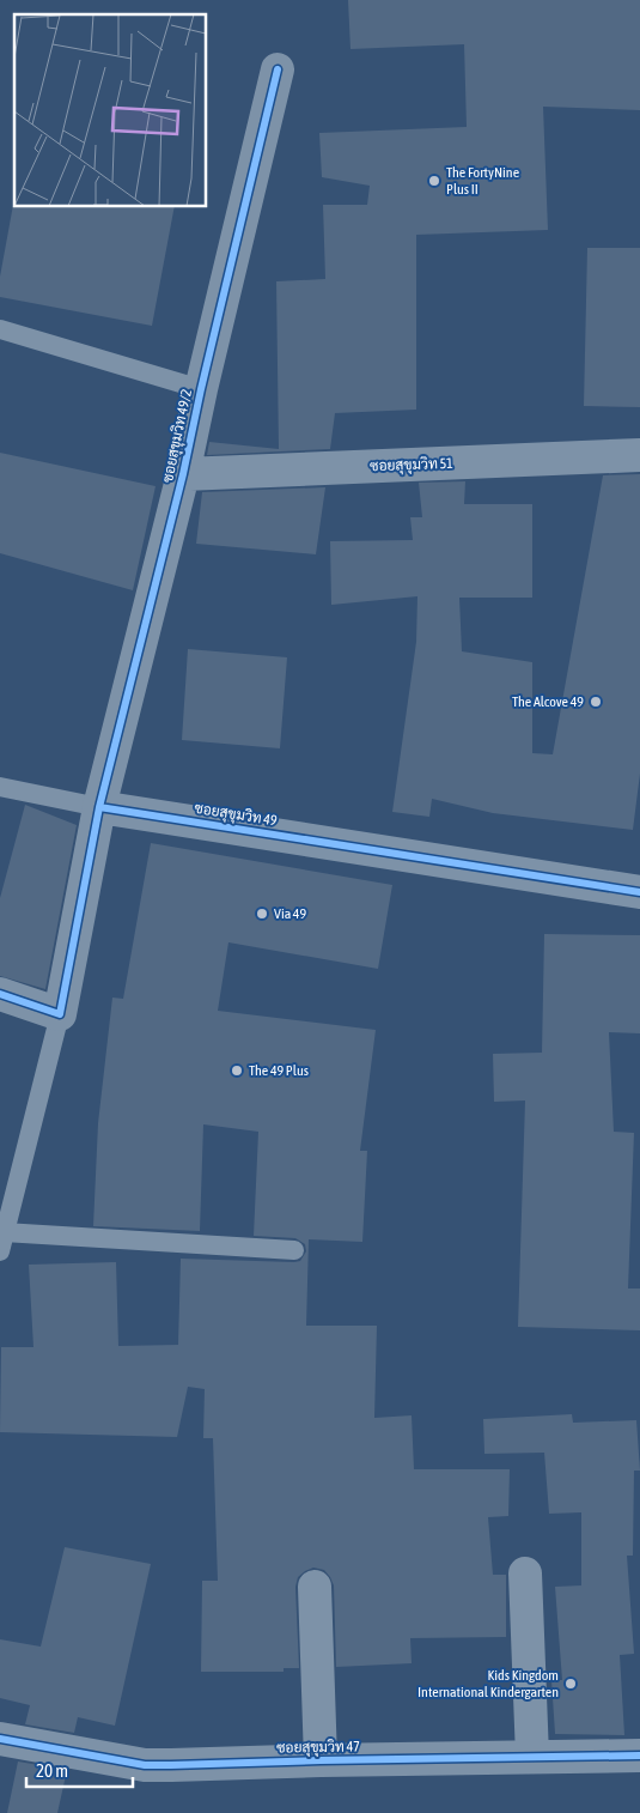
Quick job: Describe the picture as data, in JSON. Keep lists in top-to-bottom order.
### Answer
{
  "streets": {
    "street": [
      "ซอยสุขุมวิท 49/2",
      "ซอยสุขุมวิท 51",
      "ซอยสุขุมวิท 49",
      "ซอยสุขุมวิท 47"
    ]
  },
  "crossings": [
    ["ซอยสุขุมวิท 49/2", "ซอยสุขุมวิท 51"],
    ["ซอยสุขุมวิท 49/2", "ซอยสุขุมวิท 49"]
  ],
  "places": [
    "The FortyNine Plus II",
    "The Alcove 49",
    "Via 49",
    "The 49 Plus",
    "Kids Kingdom International Kindergarten"
  ],
  "scale_bar": "20 m"
}
